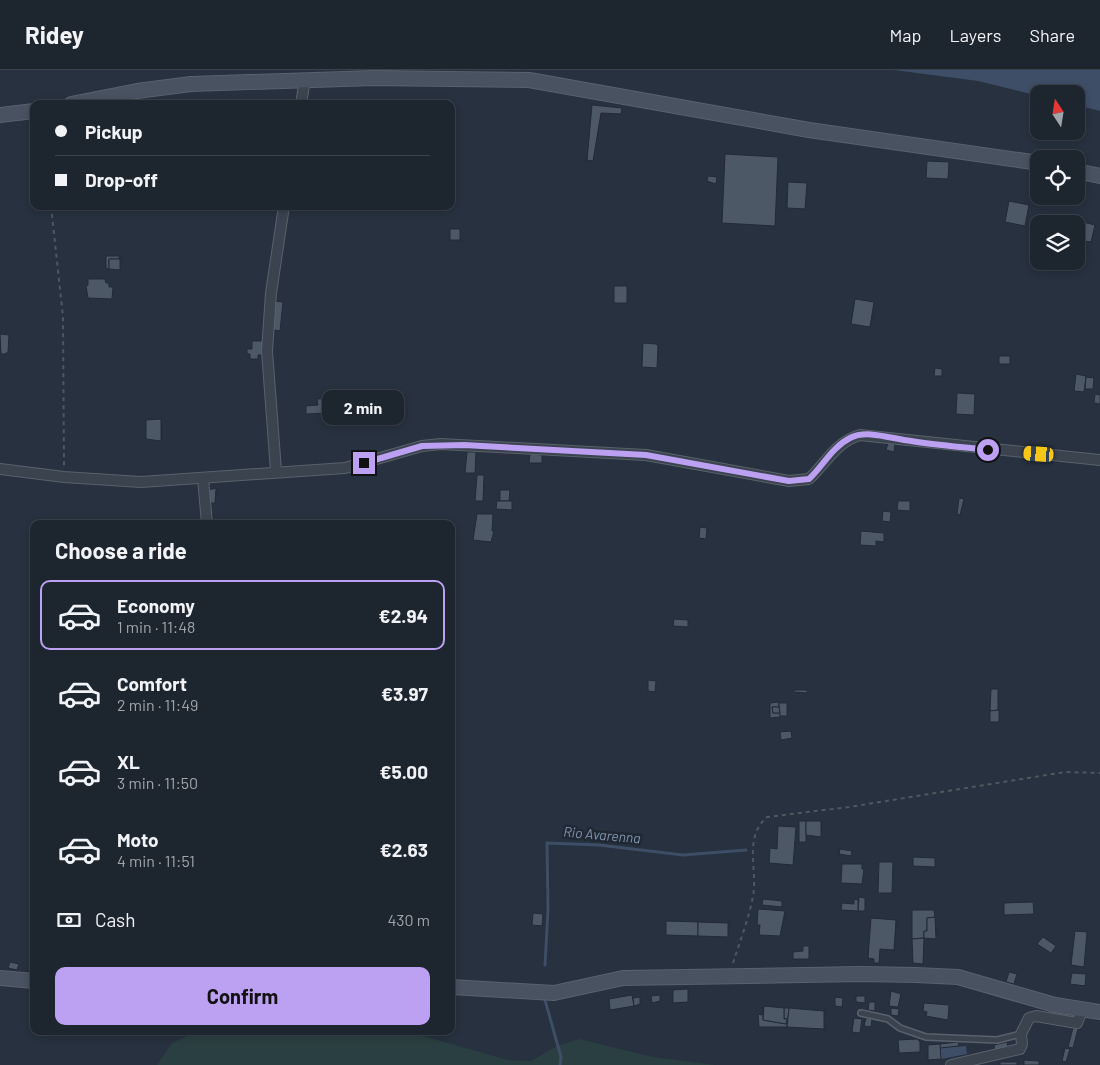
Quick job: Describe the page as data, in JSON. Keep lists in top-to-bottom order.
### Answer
{
  "water": ["Rio Avarenna"],
  "north": "top",
  "page": {
    "header": "Ridey",
    "nav": ["Map", "Layers", "Share"],
    "banner": ["Pickup", "Drop-off"],
    "bubble": "2 min",
    "heading": "Choose a ride",
    "list": [
      {
        "name": "Economy",
        "note": "1 min · 11:48",
        "value": "€2.94"
      },
      {
        "name": "Comfort",
        "note": "2 min · 11:49",
        "value": "€3.97"
      },
      {
        "name": "XL",
        "note": "3 min · 11:50",
        "value": "€5.00"
      },
      {
        "name": "Moto",
        "note": "4 min · 11:51",
        "value": "€2.63"
      }
    ],
    "pay": ["Cash", "430 m"],
    "buttons": "Confirm"
  }
}
